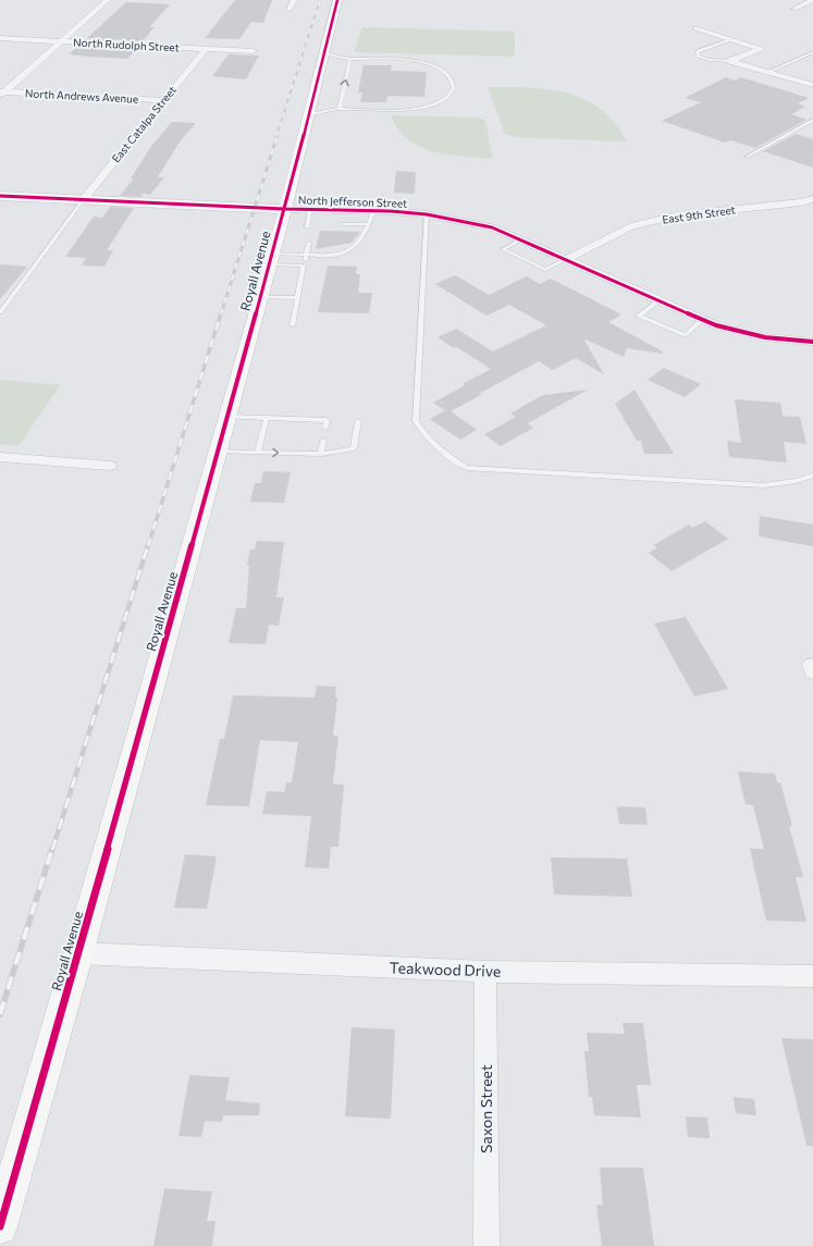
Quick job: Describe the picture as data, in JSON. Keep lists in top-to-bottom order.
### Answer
{
  "streets": {
    "street": [
      "North Rudolph Street",
      "North Andrews Avenue",
      "East Catalpa Street",
      "North Jefferson Street",
      "East 9th Street",
      "Royall Avenue",
      "Teakwood Drive",
      "Saxon Street"
    ]
  },
  "crossings": [
    ["North Rudolph Street", "East Catalpa Street"],
    ["North Andrews Avenue", "East Catalpa Street"],
    ["East Catalpa Street", "North Jefferson Street"],
    ["North Jefferson Street", "East 9th Street"],
    ["North Jefferson Street", "Royall Avenue"],
    ["Royall Avenue", "Teakwood Drive"],
    ["Teakwood Drive", "Saxon Street"]
  ]
}
